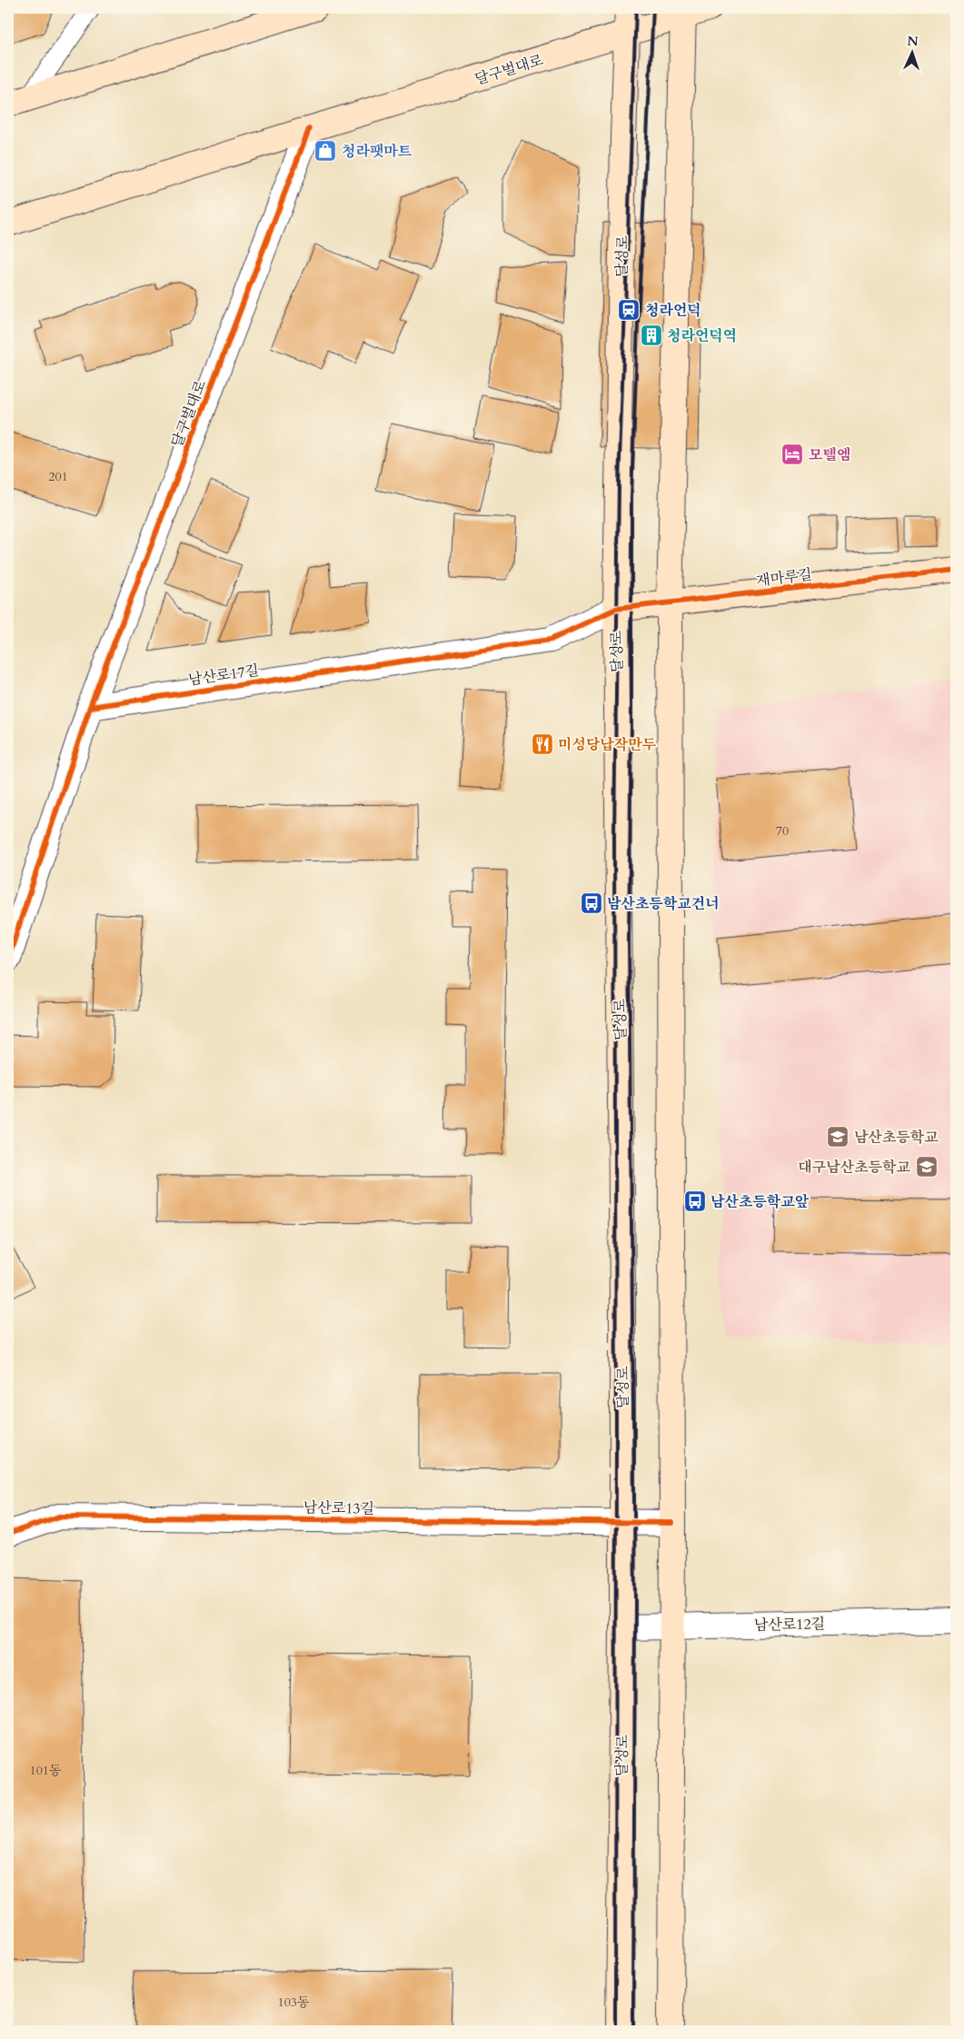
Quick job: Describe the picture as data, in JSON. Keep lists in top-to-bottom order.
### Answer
{
  "streets": {
    "main road": ["달구벌대로", "달성로", "재마루길"],
    "street": ["남산로17길", "남산로13길", "남산로12길"]
  },
  "crossings": [
    ["달구벌대로", "달성로"],
    ["달구벌대로", "남산로17길"],
    ["달성로", "재마루길"],
    ["달성로", "남산로17길"],
    ["달성로", "남산로13길"],
    ["달성로", "남산로12길"],
    ["재마루길", "남산로17길"]
  ],
  "places": {
    "shop": ["청라팻마트"],
    "station": ["청라언덕"],
    "building": ["청라언덕역"],
    "hotel": ["모텔엠"],
    "restaurant": ["미성당납작만두"],
    "bus stop": ["남산초등학교건너", "남산초등학교앞"],
    "school or university": ["남산초등학교", "대구남산초등학교"]
  },
  "house_numbers": [
    "201",
    "70",
    "101동",
    "103동"
  ],
  "north": "top"
}
